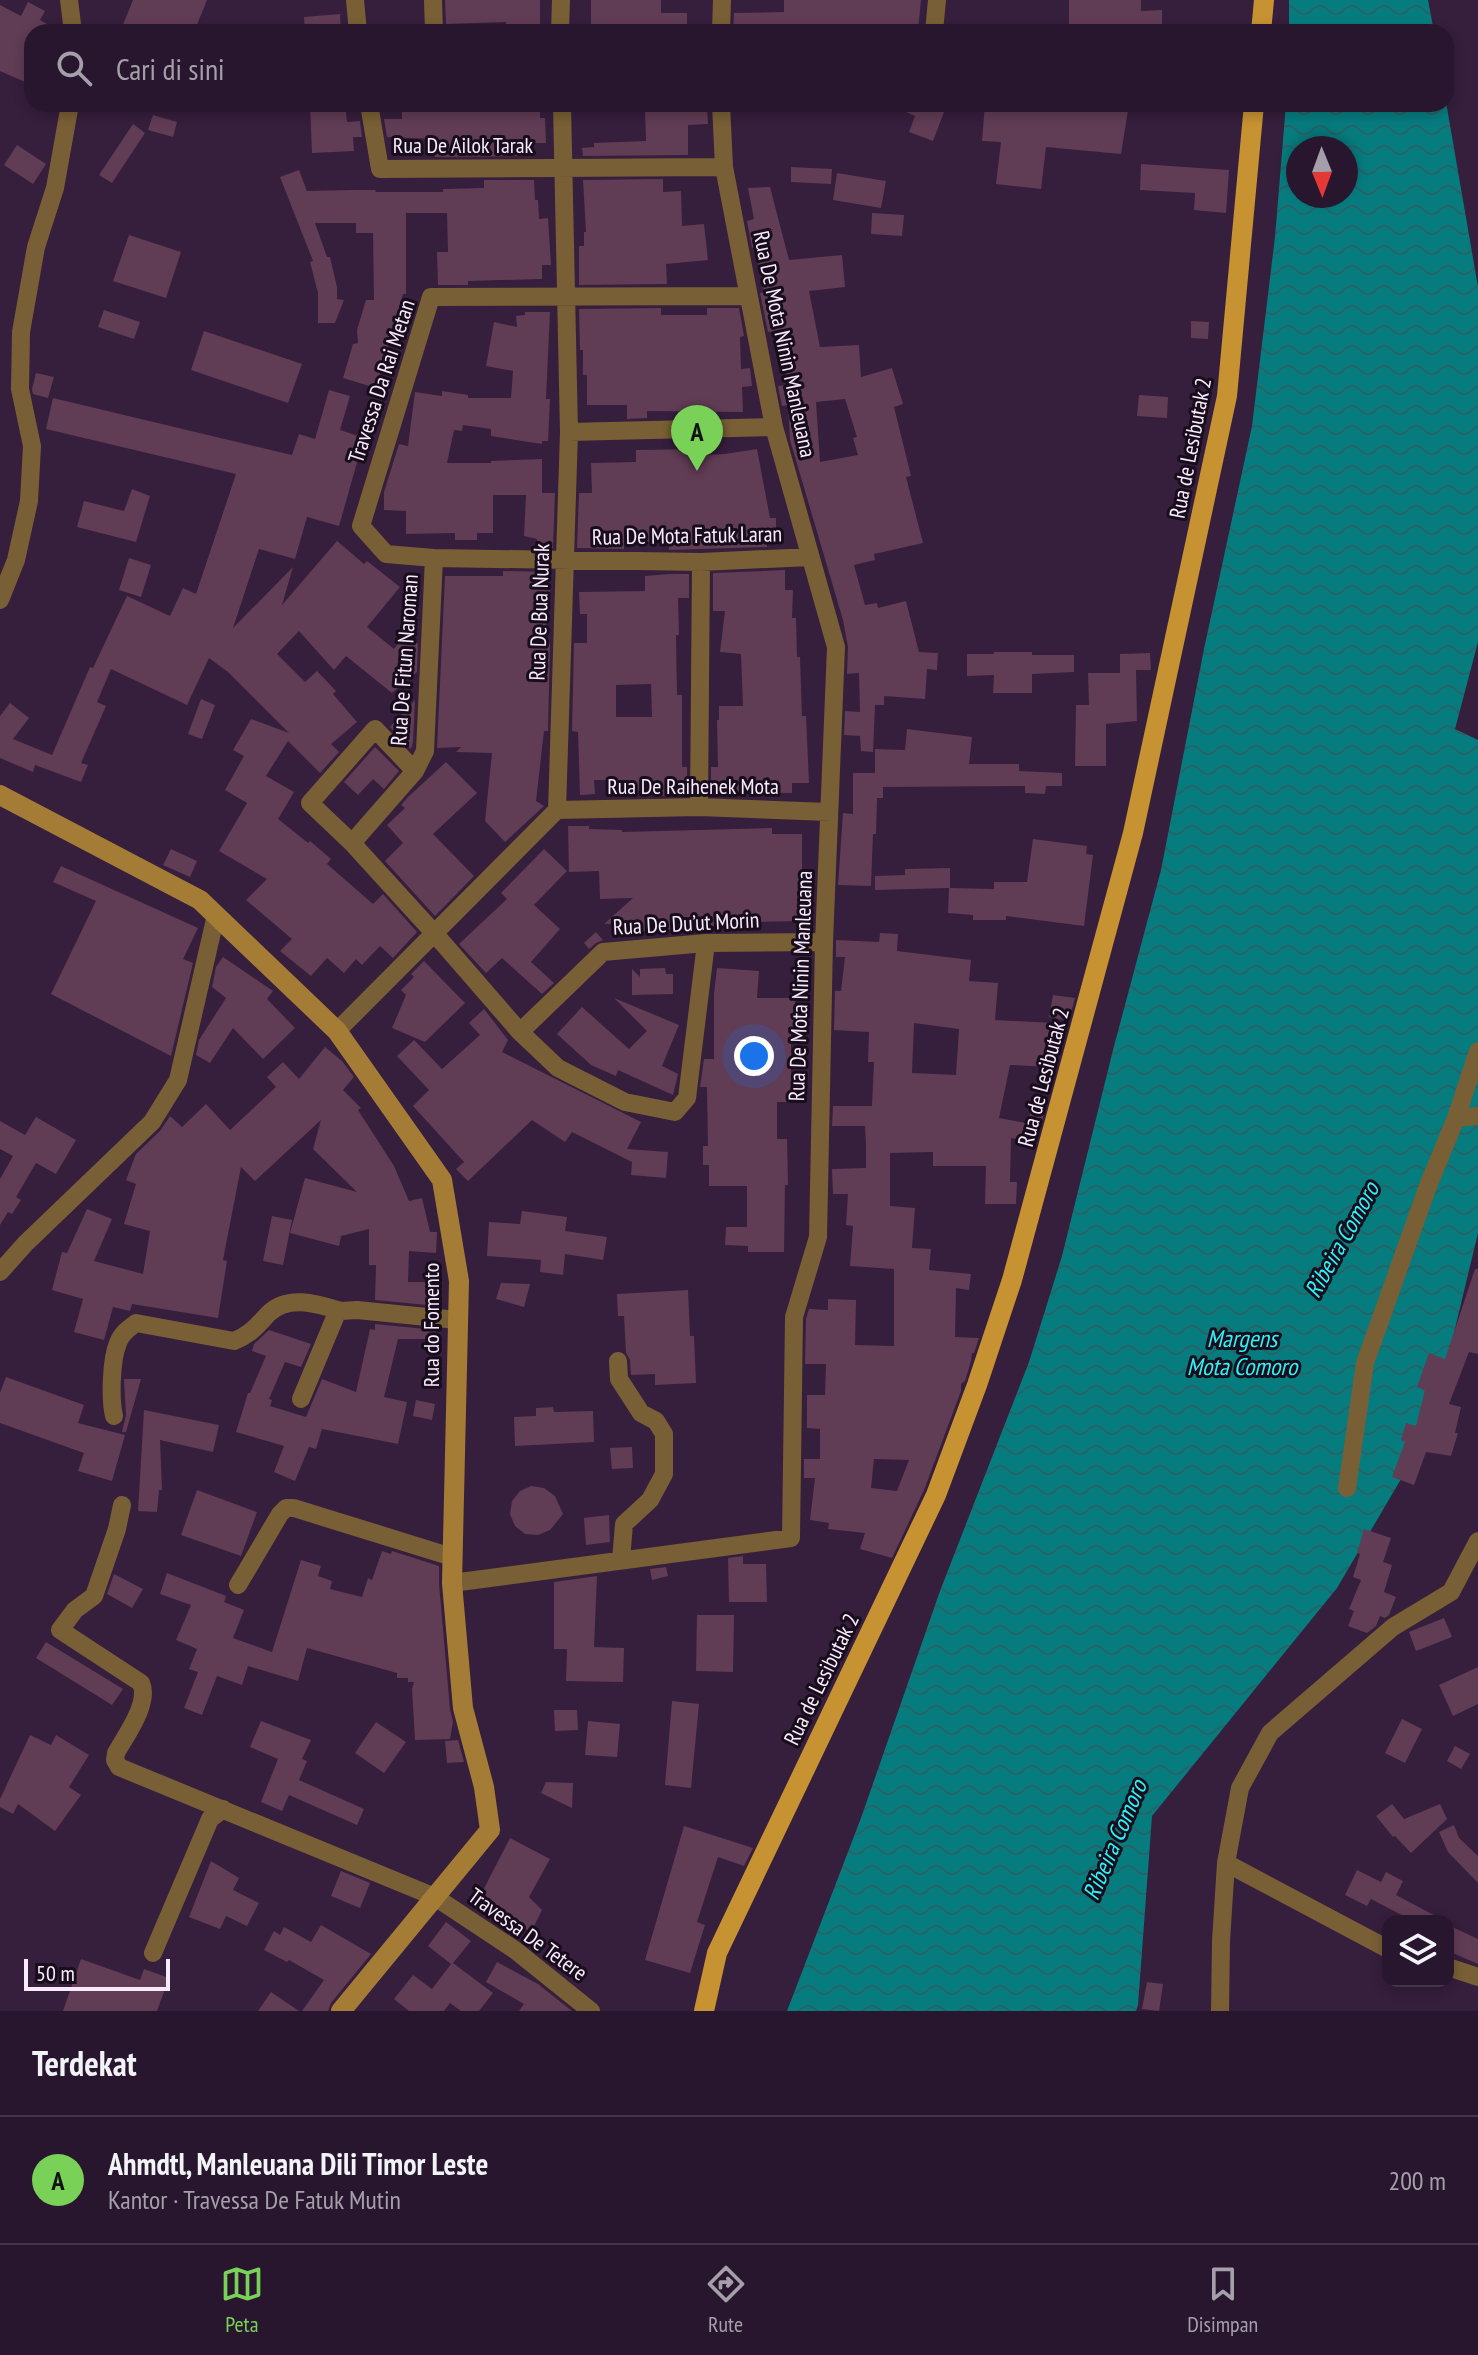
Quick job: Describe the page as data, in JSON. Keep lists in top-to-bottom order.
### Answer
{
  "streets": {
    "main road": ["Rua de Lesibutak 2"],
    "street": [
      "Rua De Ailok Tarak",
      "Rua De Mota Ninin Manleuana",
      "Travessa Da Rai Metan",
      "Rua De Mota Fatuk Laran",
      "Rua De Bua Nurak",
      "Rua De Fitun Naroman",
      "Rua De Raihenek Mota",
      "Rua De Du’ut Morin",
      "Rua do Fomento",
      "Travessa De Tetere"
    ]
  },
  "crossings": [
    ["Rua De Ailok Tarak", "Rua De Bua Nurak"],
    ["Rua De Mota Ninin Manleuana", "Rua De Mota Fatuk Laran"],
    ["Rua De Mota Ninin Manleuana", "Rua De Raihenek Mota"],
    ["Rua De Mota Ninin Manleuana", "Rua De Du’ut Morin"],
    ["Rua De Mota Ninin Manleuana", "Rua do Fomento"],
    ["Travessa Da Rai Metan", "Rua De Bua Nurak"],
    ["Travessa Da Rai Metan", "Rua De Fitun Naroman"],
    ["Rua De Mota Fatuk Laran", "Rua De Bua Nurak"],
    ["Rua De Mota Fatuk Laran", "Rua De Fitun Naroman"],
    ["Rua De Bua Nurak", "Rua De Fitun Naroman"],
    ["Rua De Bua Nurak", "Rua De Raihenek Mota"],
    ["Rua do Fomento", "Travessa De Tetere"]
  ],
  "water": ["Ribeira Comoro", "Margens Mota Comoro"],
  "scale_bar": "50 m",
  "north": "bottom",
  "page": {
    "search": "Cari di sini",
    "pins": "A",
    "scale": "50 m",
    "heading": "Terdekat",
    "list": [
      {
        "mark": "A",
        "name": "Ahmdtl, Manleuana Dili Timor Leste",
        "note": "Kantor · Travessa De Fatuk Mutin",
        "value": "200 m"
      }
    ],
    "nav": ["Peta", "Rute", "Disimpan"]
  }
}
